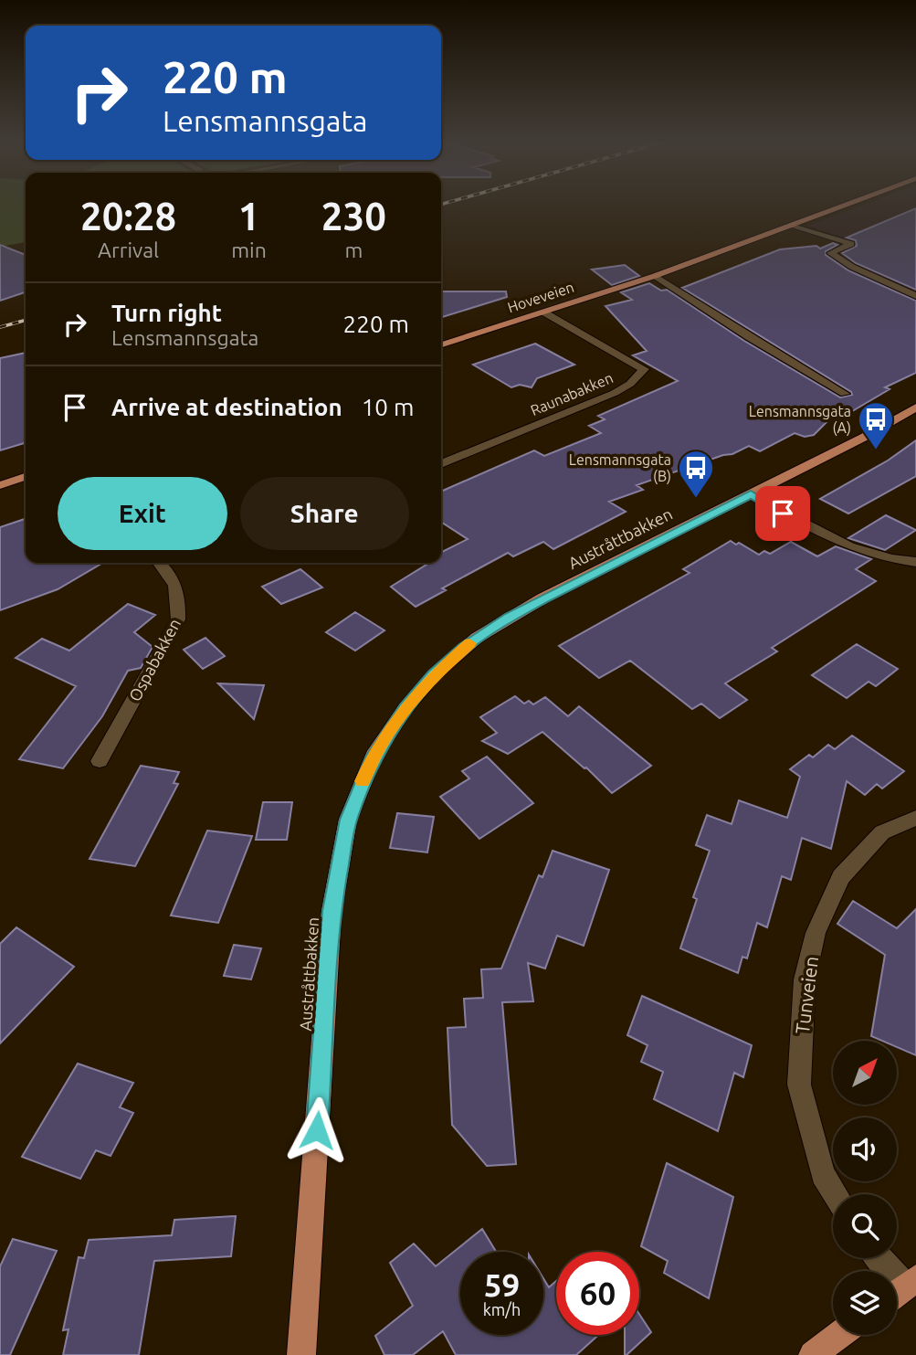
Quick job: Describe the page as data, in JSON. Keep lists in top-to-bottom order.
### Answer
{
  "streets": {
    "main road": ["Hoveveien", "Austråttbakken"],
    "street": ["Raunabakken", "Ospabakken", "Tunveien"]
  },
  "crossings": [
    ["Hoveveien", "Raunabakken"]
  ],
  "places": {
    "bus stop": ["Lensmannsgata (A)", "Lensmannsgata (B)"]
  },
  "north": "top right",
  "page": {
    "turn": ["220 m", "Lensmannsgata"],
    "eta": [
      "20:28",
      "Arrival",
      "1",
      "min",
      "230",
      "m"
    ],
    "list": [
      {
        "name": "Turn right",
        "note": "Lensmannsgata",
        "value": "220 m"
      },
      {
        "name": "Arrive at destination",
        "value": "10 m"
      }
    ],
    "buttons": ["Exit", "Share"],
    "speed": "59 km/h",
    "limit": "60"
  }
}
